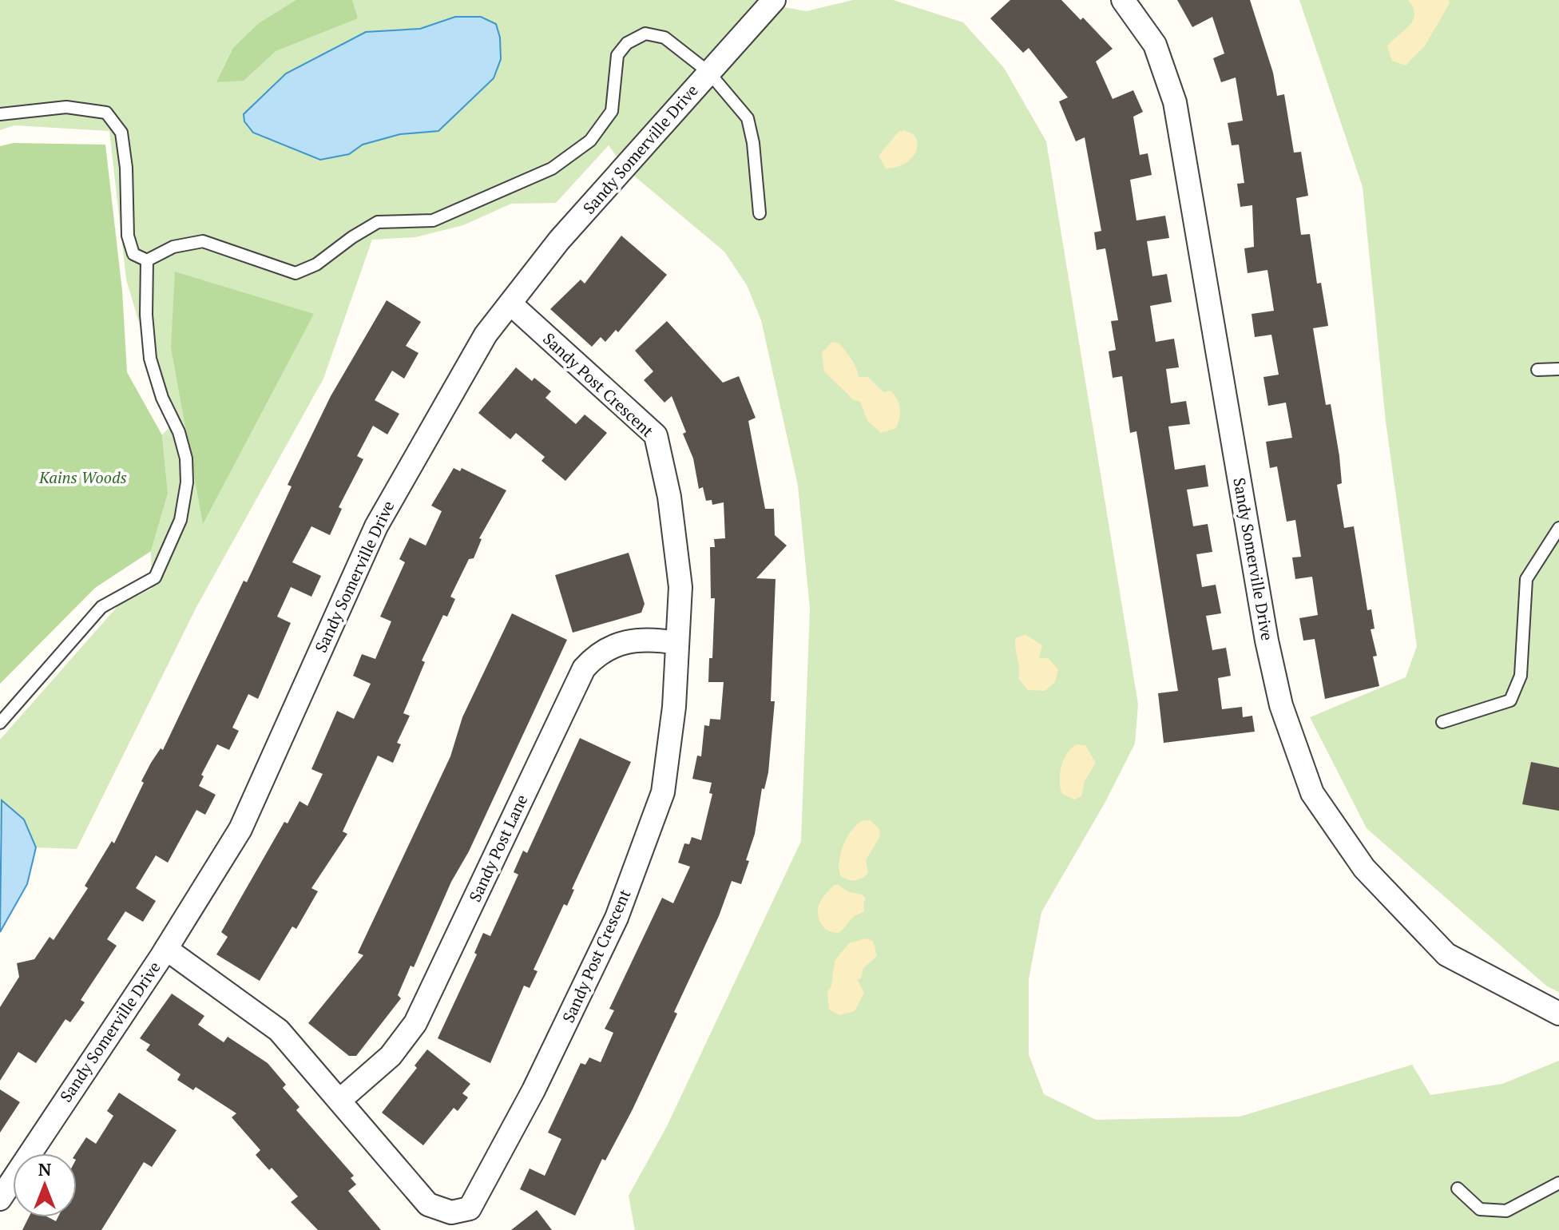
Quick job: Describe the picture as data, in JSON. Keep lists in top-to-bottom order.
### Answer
{
  "streets": {
    "street": ["Sandy Somerville Drive", "Sandy Post Crescent", "Sandy Post Lane"]
  },
  "crossings": [
    ["Sandy Somerville Drive", "Sandy Post Crescent"],
    ["Sandy Post Crescent", "Sandy Post Lane"]
  ],
  "parks": ["Kains Woods"],
  "north": "top"
}
